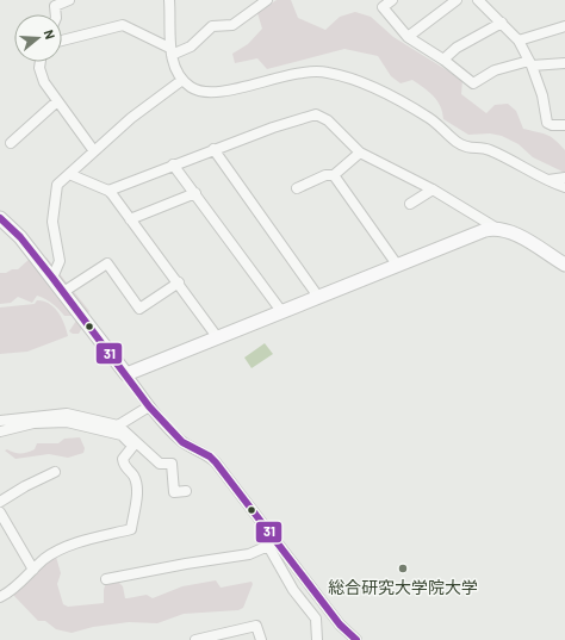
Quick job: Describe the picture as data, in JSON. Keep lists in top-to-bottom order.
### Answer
{
  "places": ["総合研究大学院大学"],
  "lines": ["transit line 31"],
  "north": "right"
}
